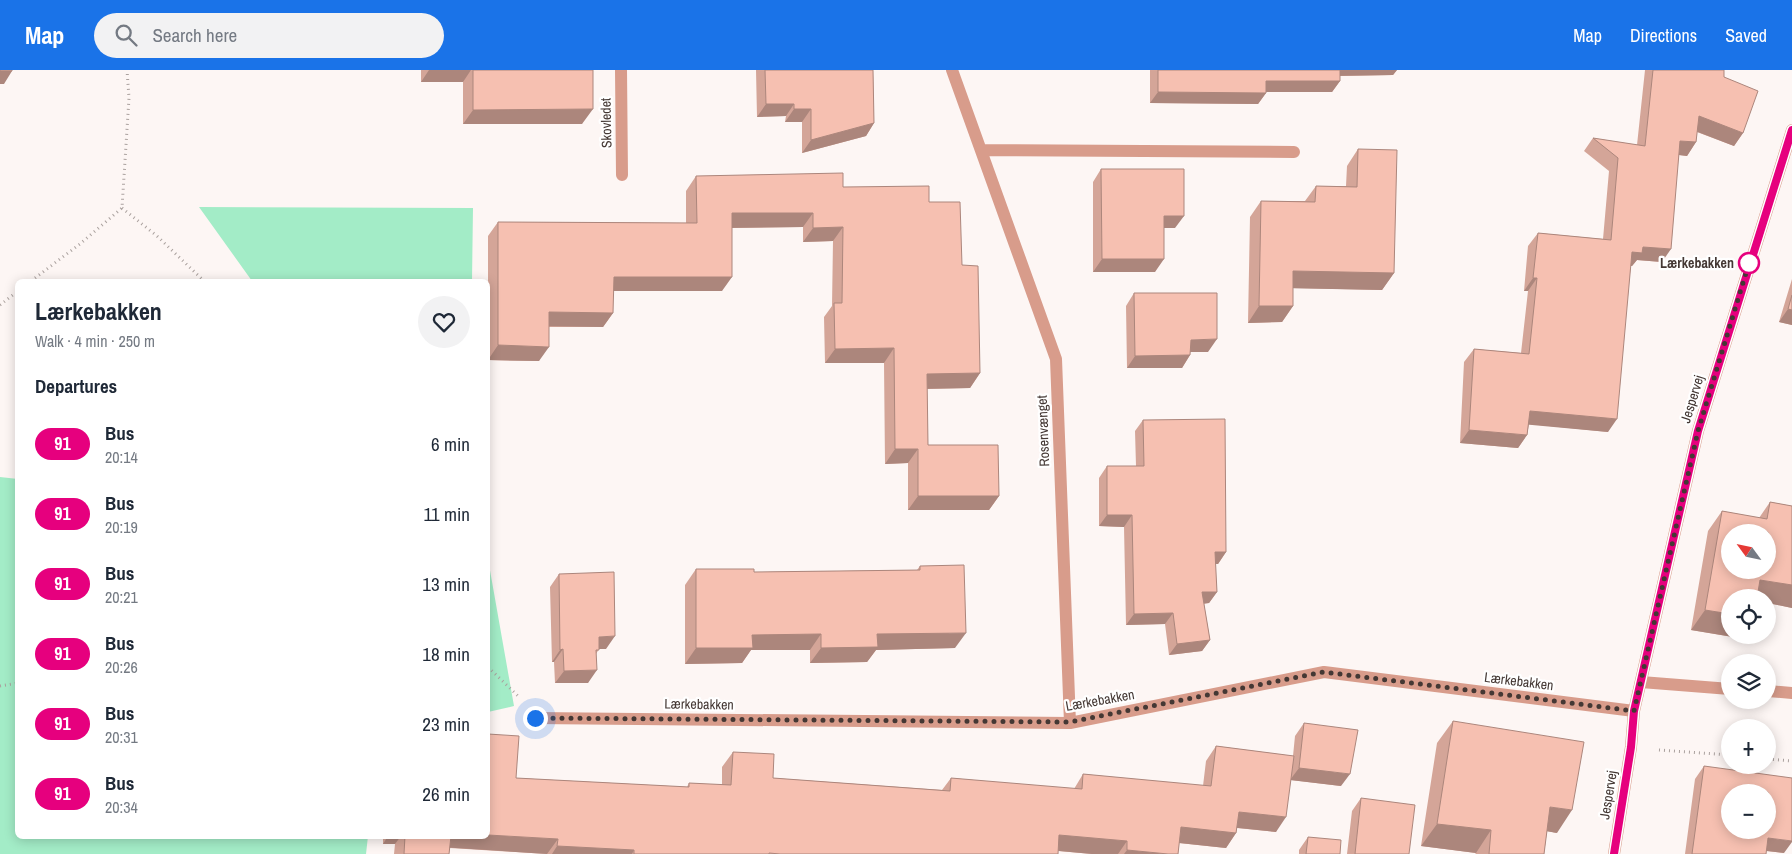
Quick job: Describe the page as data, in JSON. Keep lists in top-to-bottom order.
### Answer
{
  "streets": {
    "street": [
      "Skovledet",
      "Jespervej",
      "Rosenvænget",
      "Lærkebakken"
    ]
  },
  "crossings": [
    ["Jespervej", "Lærkebakken"],
    ["Rosenvænget", "Lærkebakken"]
  ],
  "places": ["Lærkebakken"],
  "lines": ["bus line 91"],
  "north": "top left",
  "page": {
    "header": "Map",
    "search": "Search here",
    "nav": ["Map", "Directions", "Saved"],
    "heading": [
      ["Lærkebakken", "Walk · 4 min · 250 m"],
      "Departures"
    ],
    "list": [
      {
        "mark": "91",
        "name": "Bus",
        "note": "20:14",
        "value": "6 min"
      },
      {
        "mark": "91",
        "name": "Bus",
        "note": "20:19",
        "value": "11 min"
      },
      {
        "mark": "91",
        "name": "Bus",
        "note": "20:21",
        "value": "13 min"
      },
      {
        "mark": "91",
        "name": "Bus",
        "note": "20:26",
        "value": "18 min"
      },
      {
        "mark": "91",
        "name": "Bus",
        "note": "20:31",
        "value": "23 min"
      },
      {
        "mark": "91",
        "name": "Bus",
        "note": "20:34",
        "value": "26 min"
      }
    ],
    "map_buttons": ["+", "−"]
  }
}
